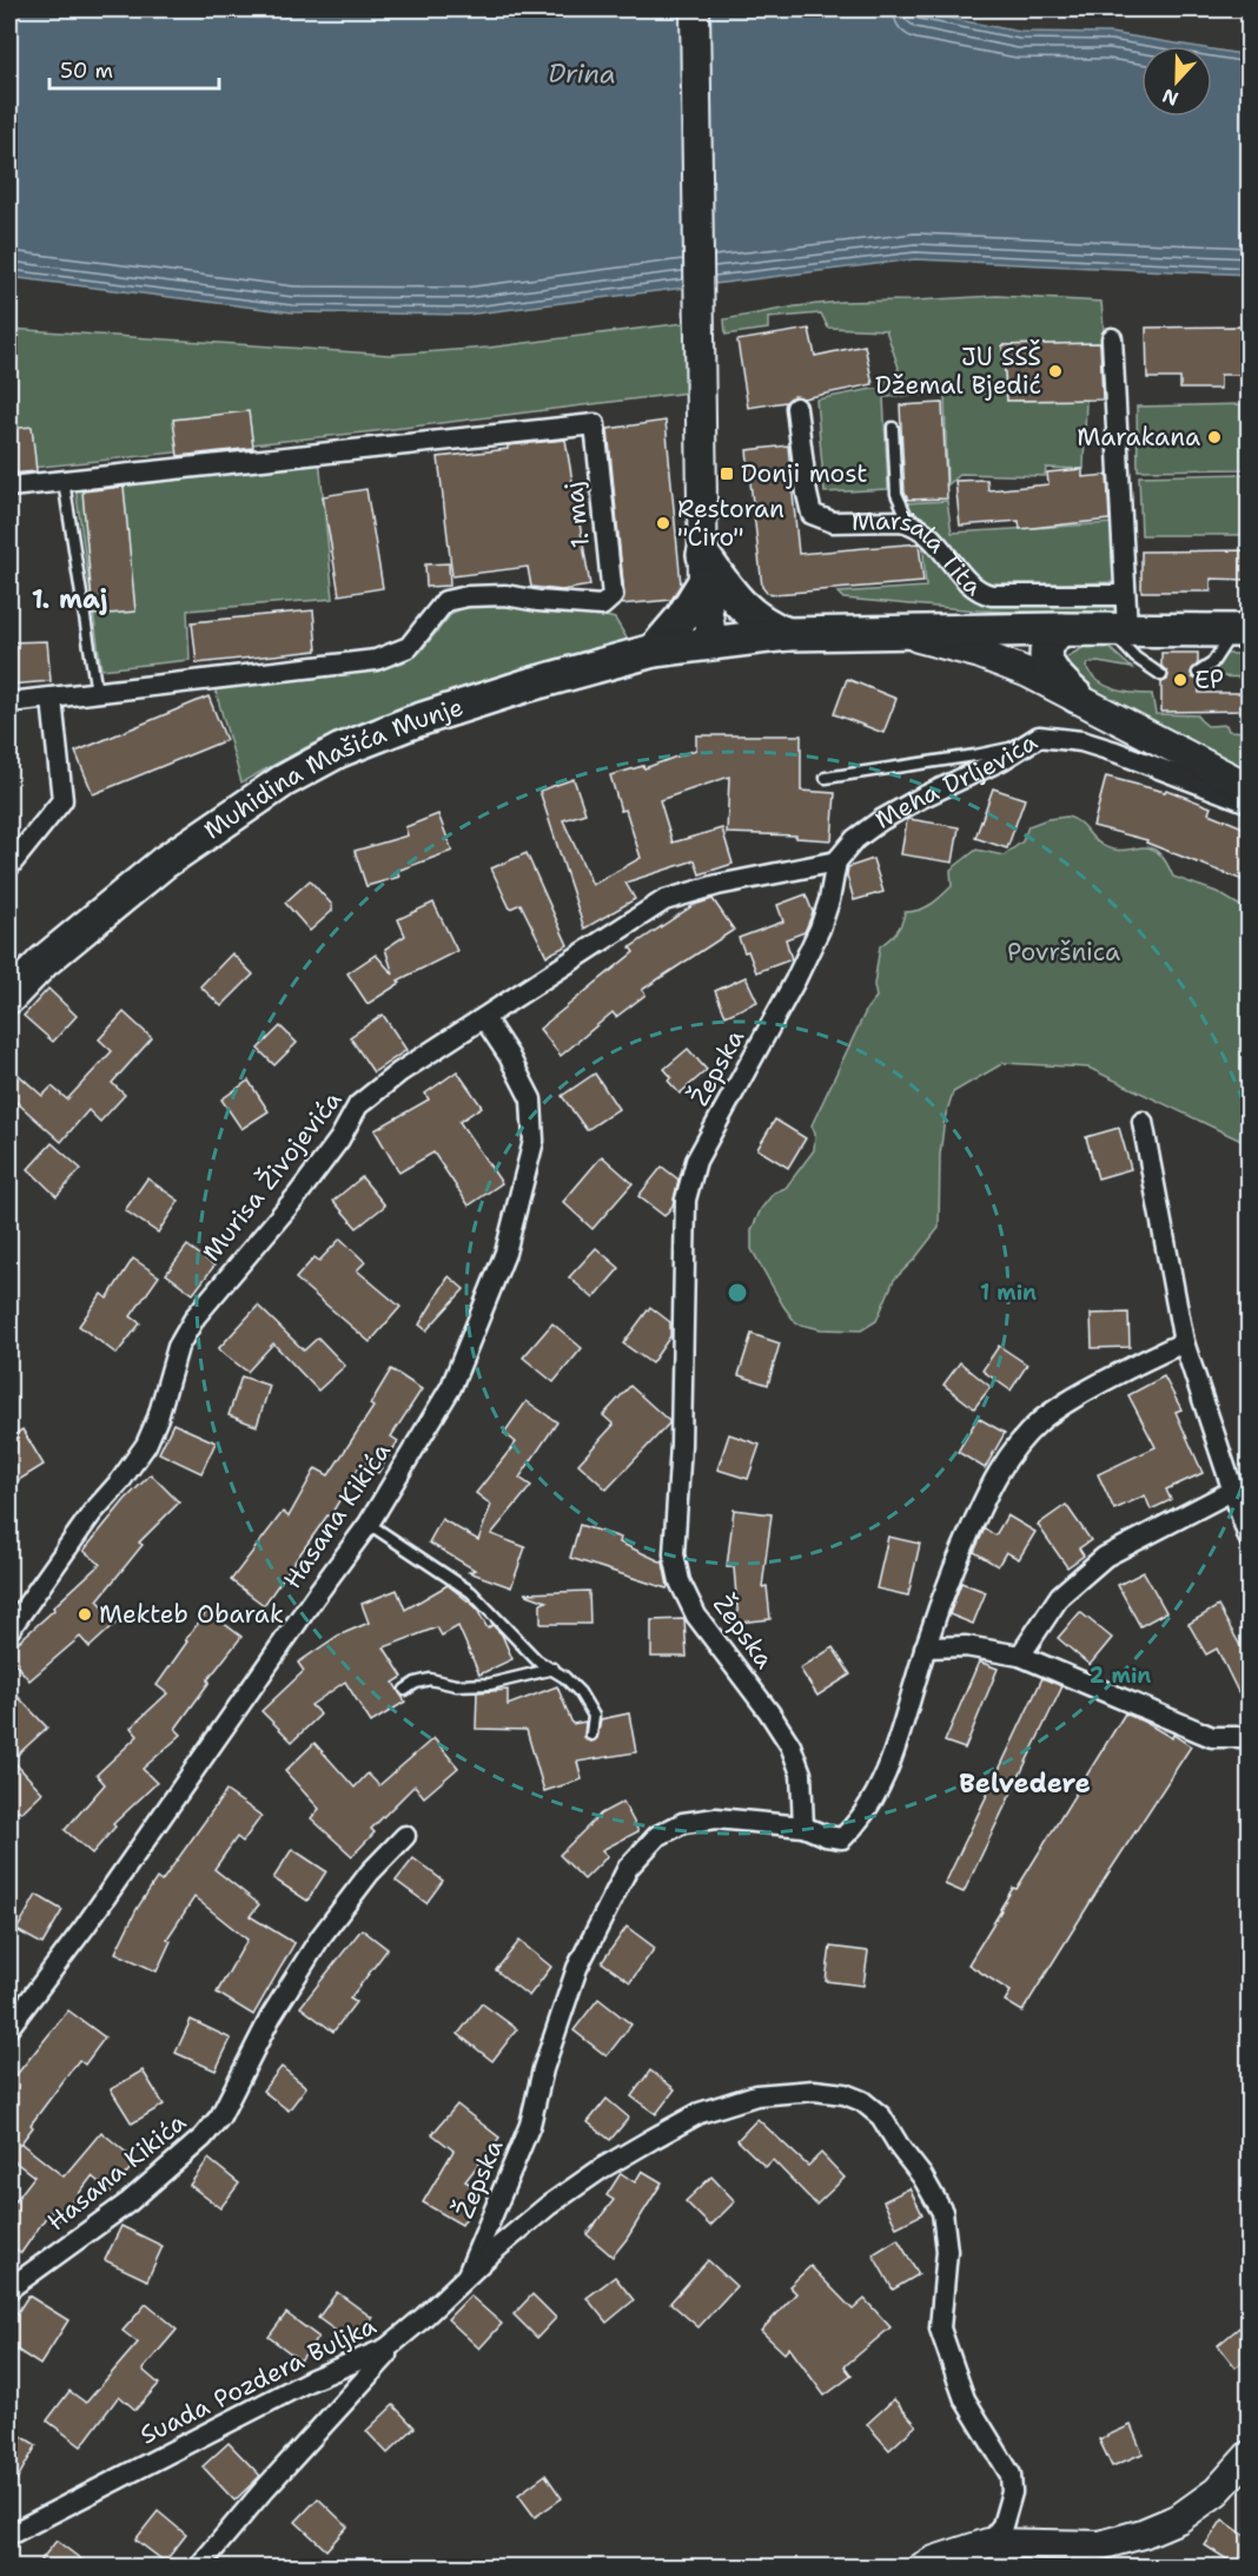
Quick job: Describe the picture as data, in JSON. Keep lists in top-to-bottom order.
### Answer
{
  "streets": {
    "main road": ["Maršala Tita", "Muhidina Mašića Munje"],
    "street": [
      "1. maj",
      "Meha Drljevića",
      "Žepska",
      "Murisa Živojevića",
      "Hasana Kikića",
      "Suada Pozdera Buljka"
    ]
  },
  "crossings": [
    ["Maršala Tita", "Muhidina Mašića Munje"],
    ["Meha Drljevića", "Žepska"],
    ["Meha Drljevića", "Murisa Živojevića"],
    ["Žepska", "Murisa Živojevića"],
    ["Žepska", "Suada Pozdera Buljka"],
    ["Murisa Živojevića", "Hasana Kikića"]
  ],
  "districts": ["1. maj", "Belvedere"],
  "water": ["Drina"],
  "parks": ["Površnica"],
  "places": {
    "other": [
      "JU SSŠ Džemal Bjedić",
      "Marakana",
      "Restoran \"Ćiro\"",
      "EP",
      "Mekteb Obarak"
    ],
    "transit": ["Donji most"]
  },
  "scale_bar": "50 m",
  "north": "bottom",
  "rings": ["1 min", "2 min"]
}
